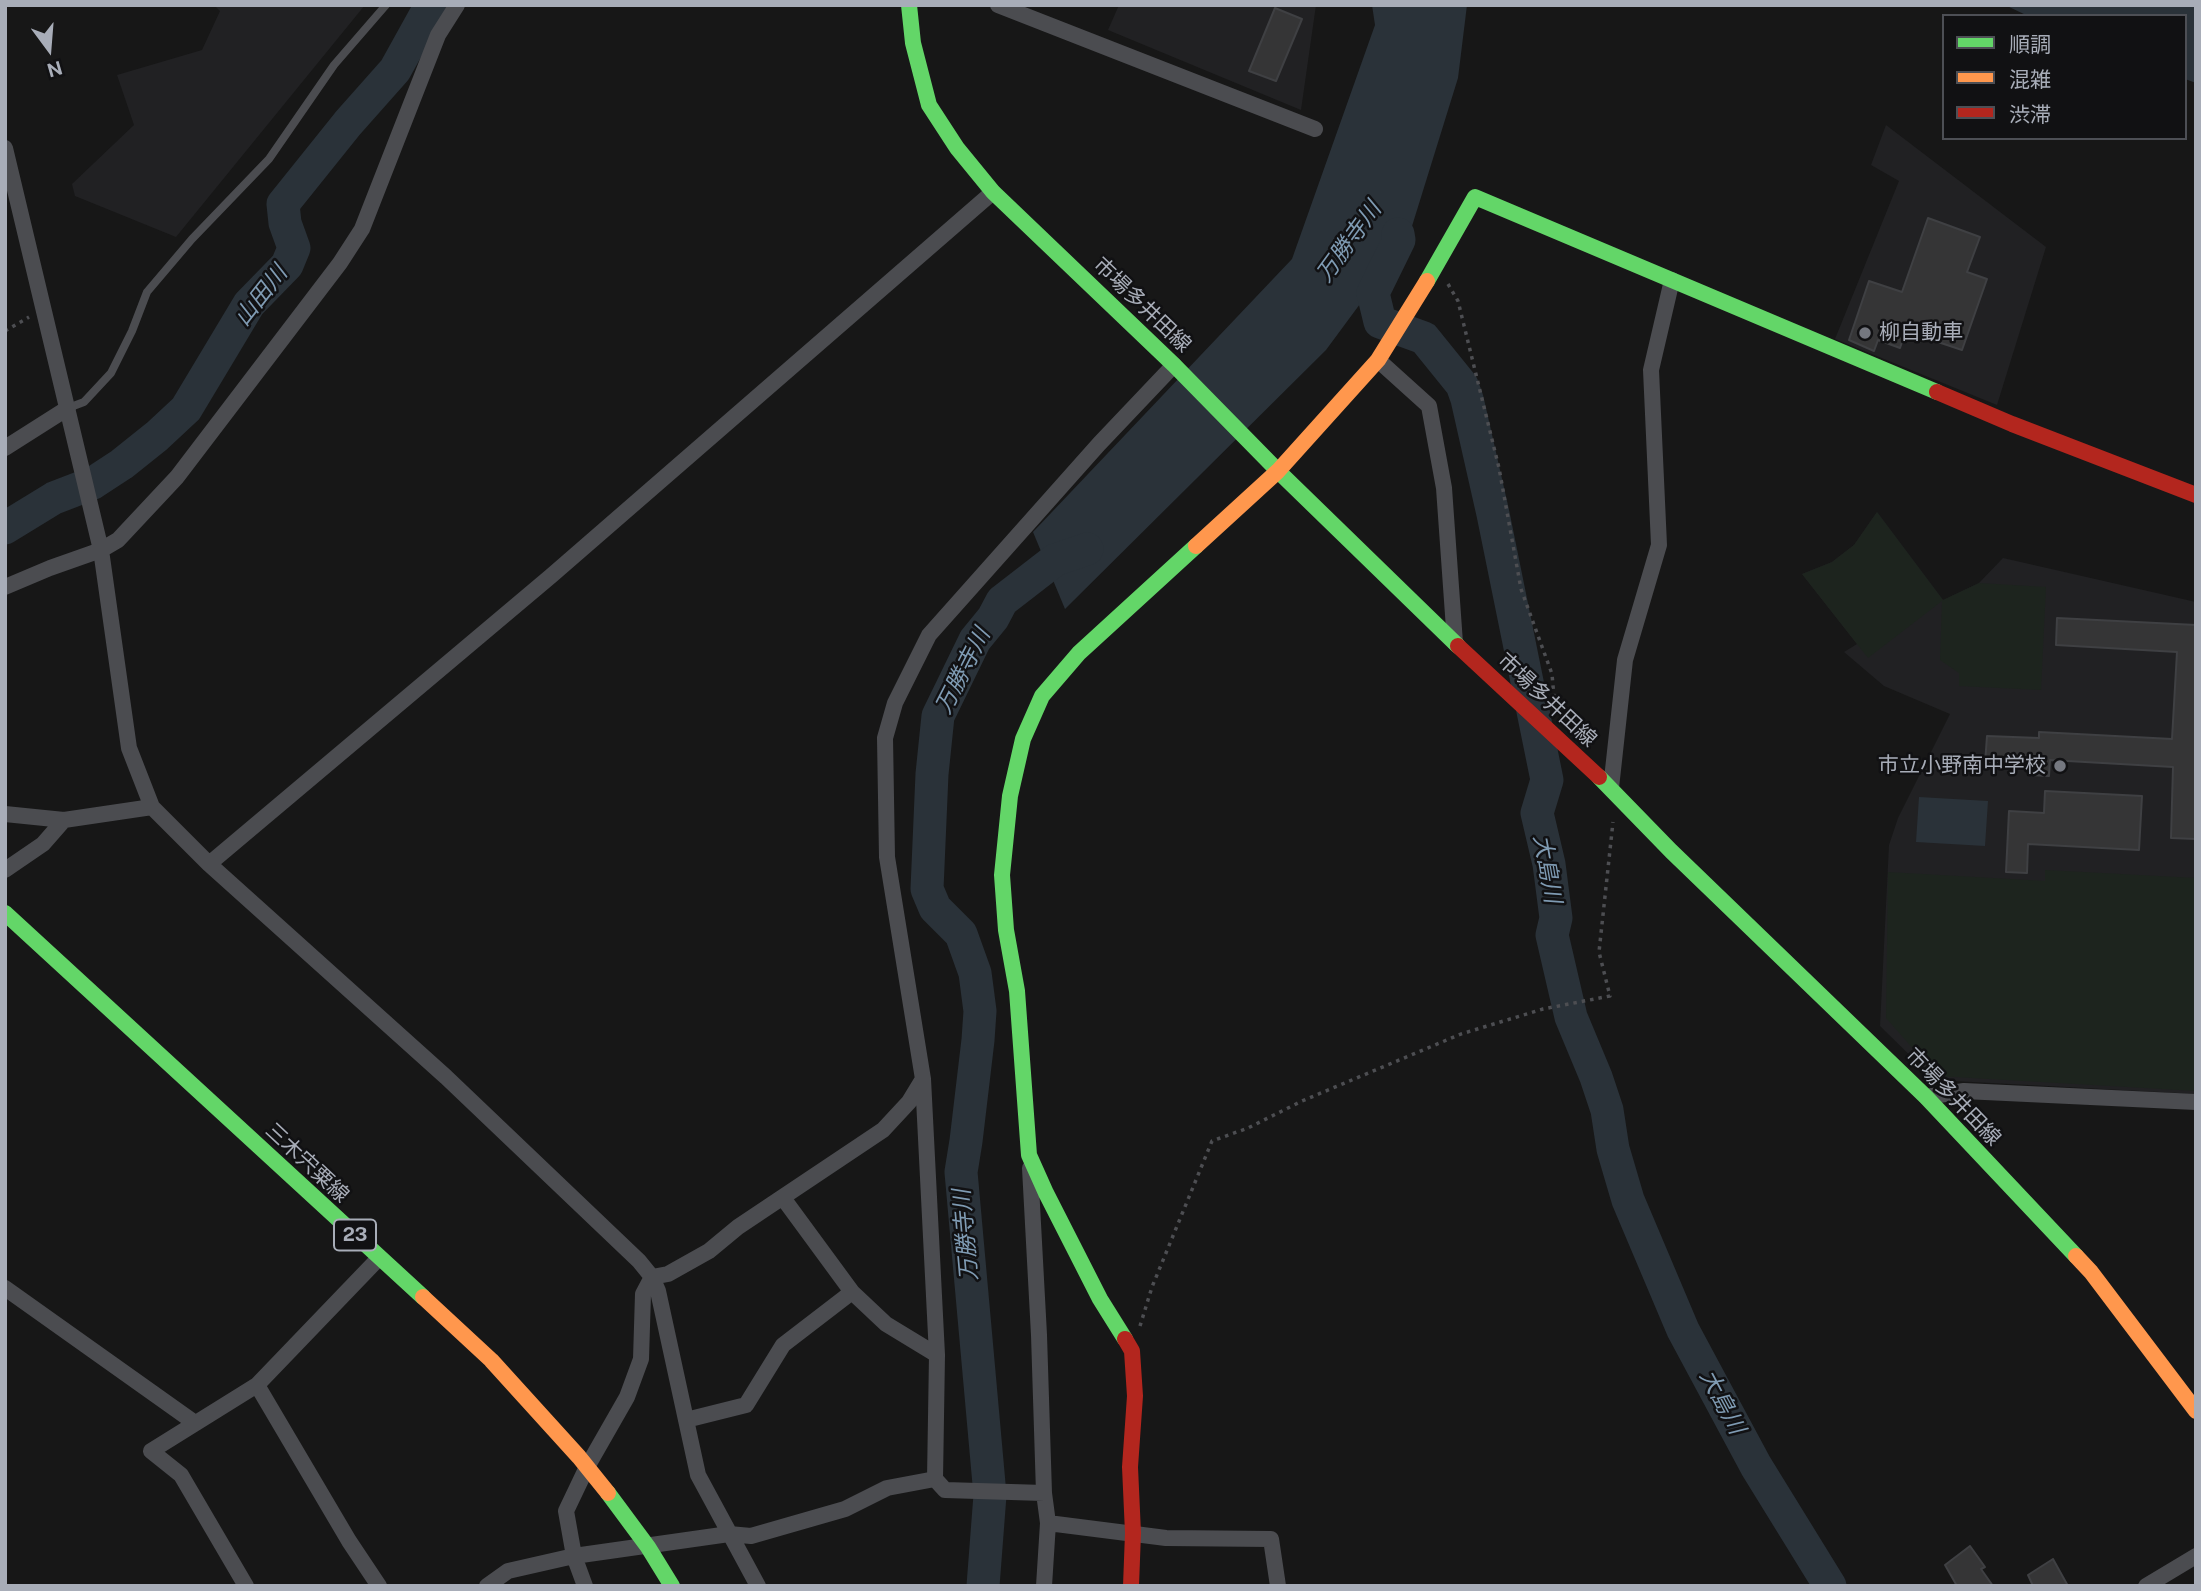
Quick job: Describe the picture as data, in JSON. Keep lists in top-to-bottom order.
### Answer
{
  "streets": {
    "main road": ["市場多井田線", "三木宍粟線", "23"]
  },
  "water": ["万勝寺川", "山田川", "大島川"],
  "places": ["柳自動車", "市立小野南中学校"],
  "legend": ["順調", "混雑", "渋滞"],
  "north": "bottom"
}
